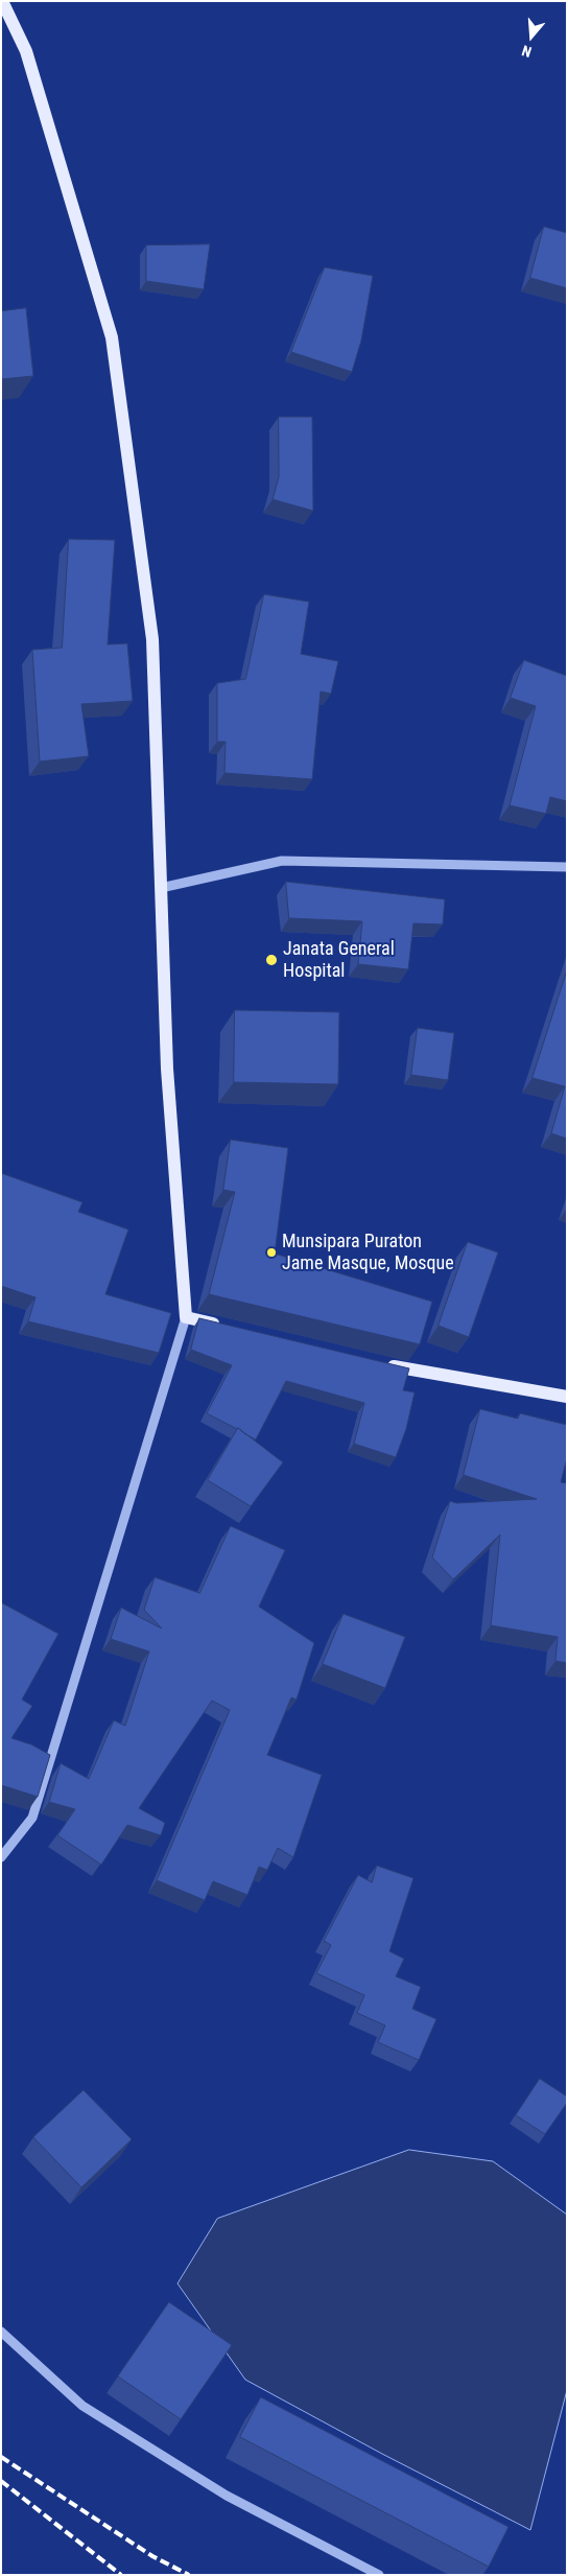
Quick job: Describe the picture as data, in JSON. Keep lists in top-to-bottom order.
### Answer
{
  "places": ["Janata General Hospital", "Munsipara Puraton Jame Masque, Mosque"],
  "north": "bottom"
}
